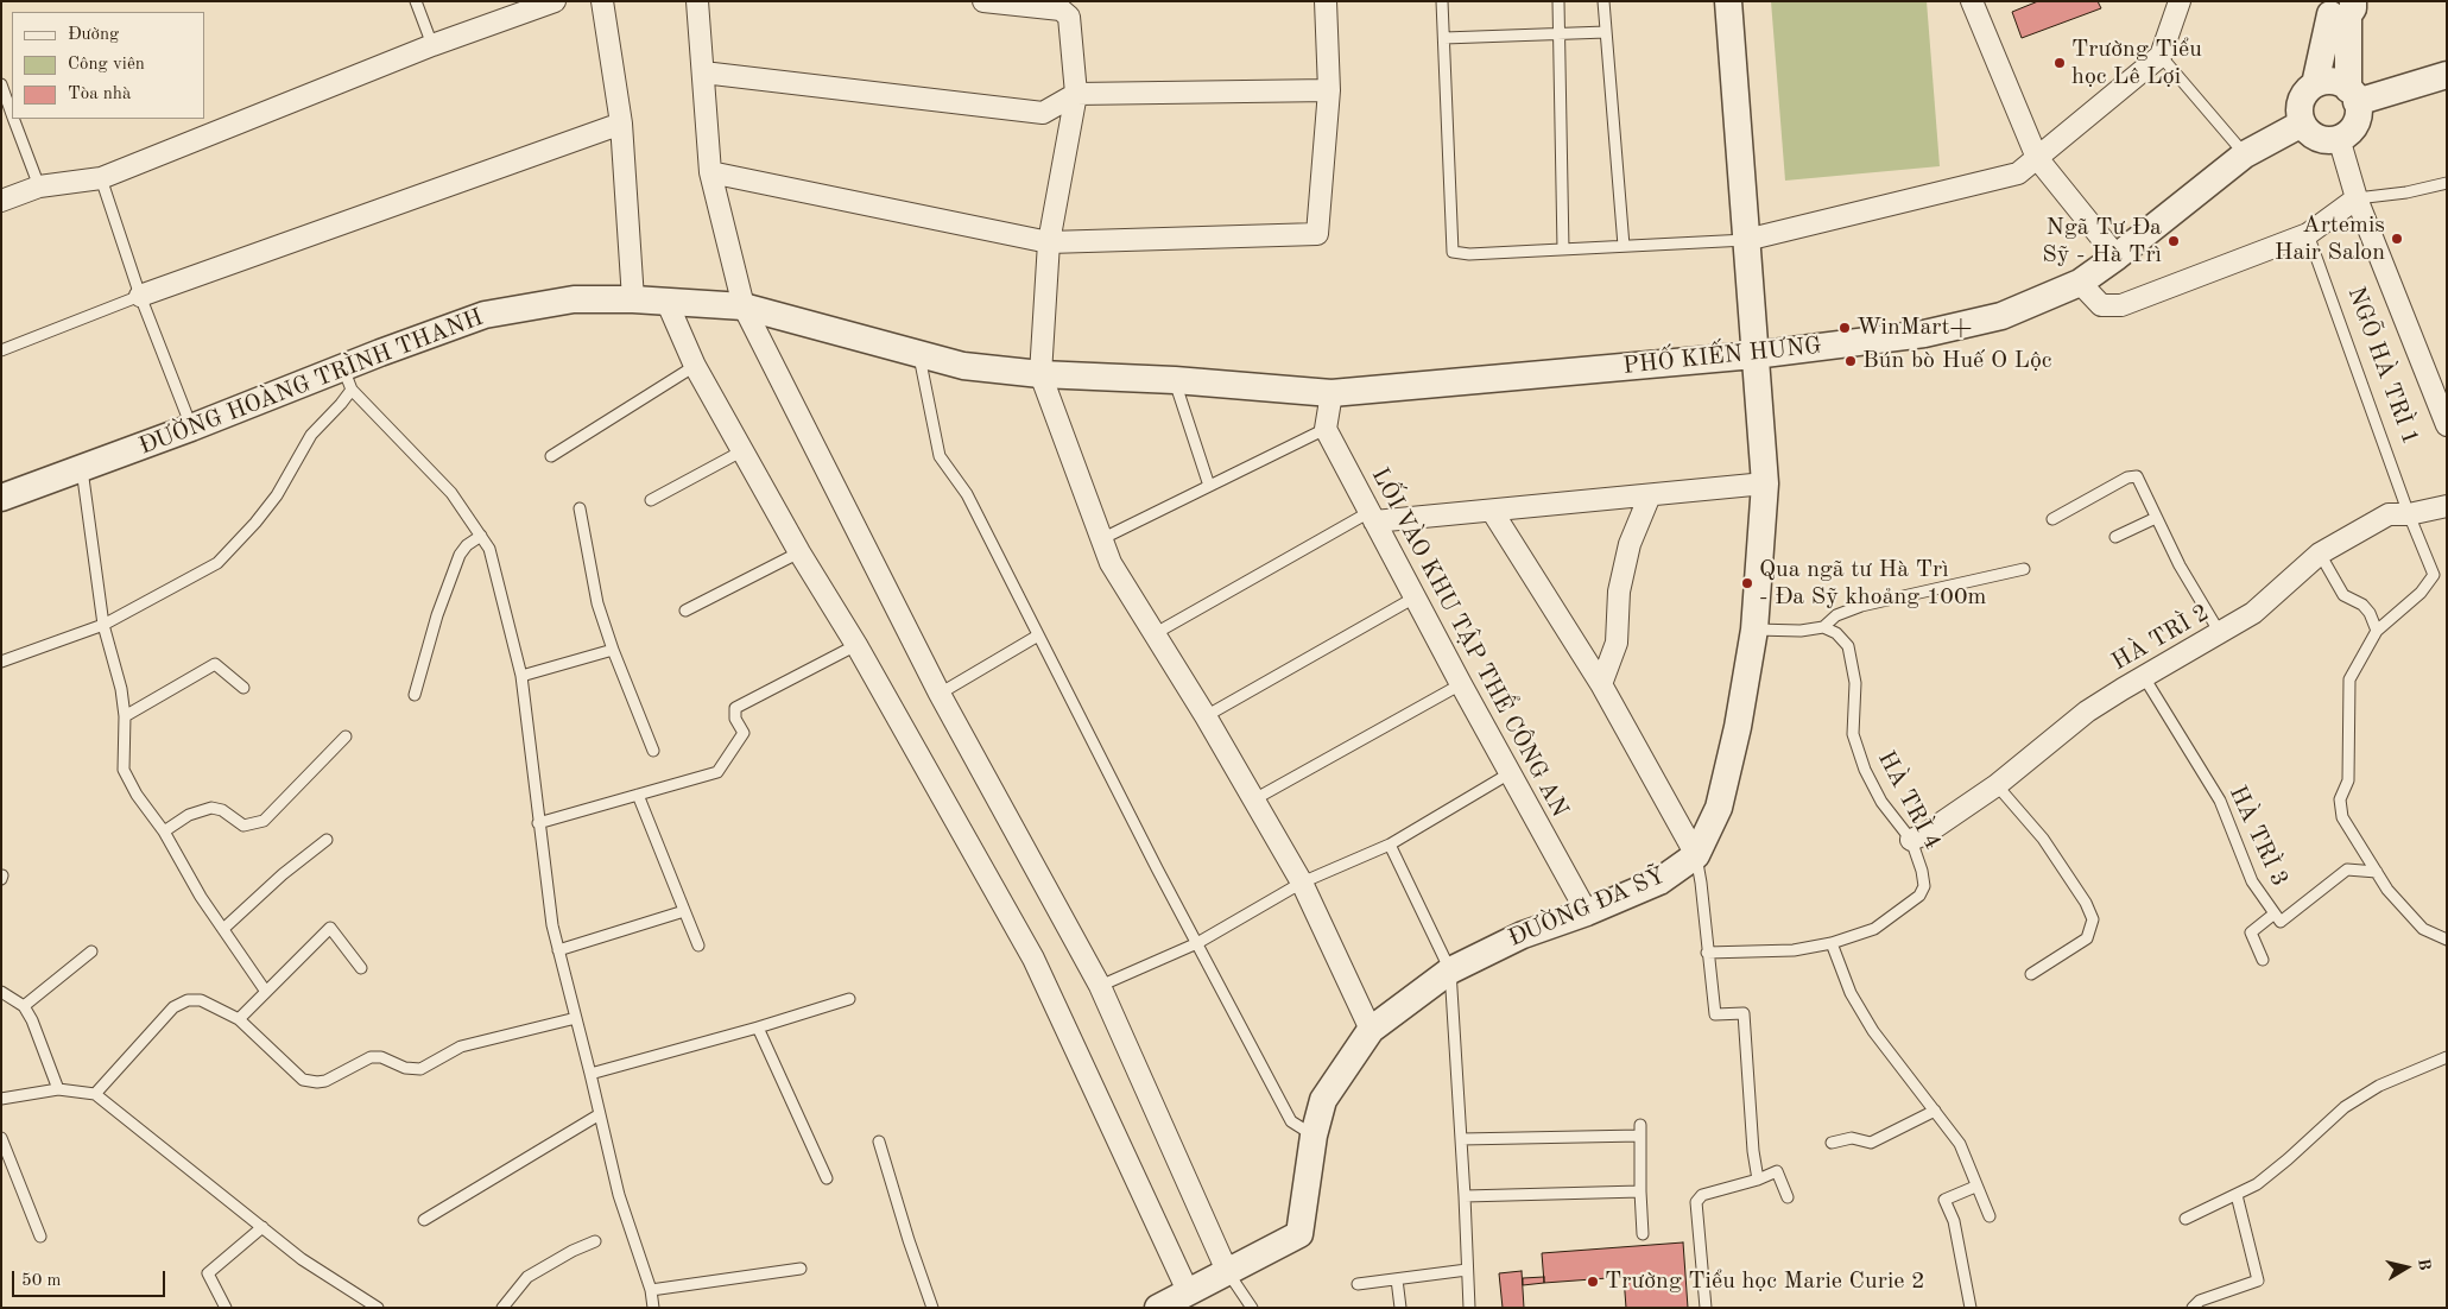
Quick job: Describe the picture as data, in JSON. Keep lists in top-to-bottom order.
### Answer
{
  "streets": {
    "street": [
      "PHỐ KIẾN HƯNG",
      "NGÕ HÀ TRÌ 1",
      "ĐƯỜNG HOÀNG TRÌNH THANH",
      "HÀ TRÌ 2",
      "LỐI VÀO KHU TẬP THỂ CÔNG AN",
      "ĐƯỜNG ĐA SỸ"
    ],
    "lane": ["HÀ TRÌ 4", "HÀ TRÌ 3"]
  },
  "crossings": [
    ["PHỐ KIẾN HƯNG", "NGÕ HÀ TRÌ 1"],
    ["PHỐ KIẾN HƯNG", "ĐƯỜNG HOÀNG TRÌNH THANH"],
    ["PHỐ KIẾN HƯNG", "ĐƯỜNG ĐA SỸ"],
    ["NGÕ HÀ TRÌ 1", "HÀ TRÌ 2"],
    ["HÀ TRÌ 2", "HÀ TRÌ 4"],
    ["HÀ TRÌ 2", "HÀ TRÌ 3"],
    ["LỐI VÀO KHU TẬP THỂ CÔNG AN", "ĐƯỜNG ĐA SỸ"]
  ],
  "places": [
    "Trường Tiểu học Lê Lợi",
    "Artemis Hair Salon",
    "Ngã Tư Đa Sỹ - Hà Trì",
    "WinMart+",
    "Bún bò Huế O Lộc",
    "Qua ngã tư Hà Trì - Đa Sỹ khoảng 100m",
    "Trường Tiểu học Marie Curie 2"
  ],
  "legend": ["Đường", "Công viên", "Tòa nhà"],
  "scale_bar": "50 m",
  "north": "right"
}
